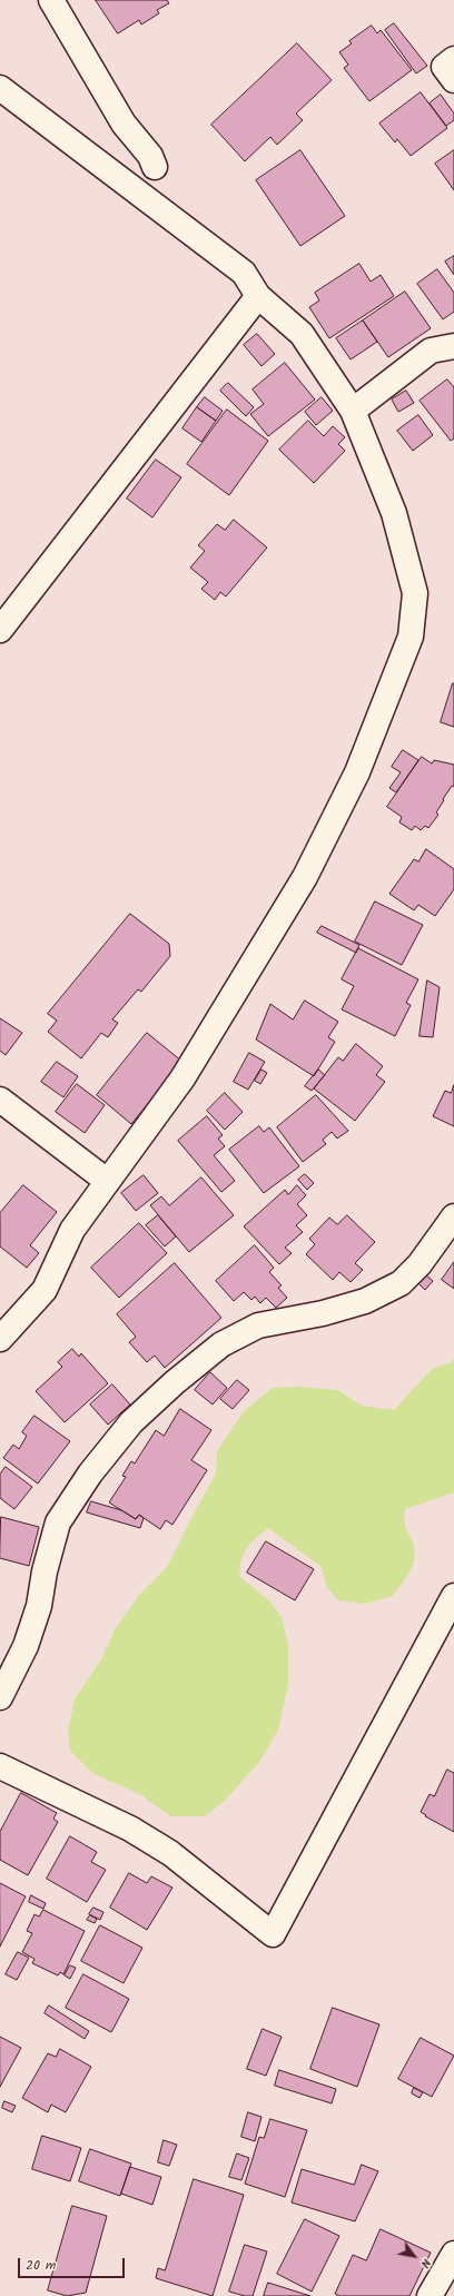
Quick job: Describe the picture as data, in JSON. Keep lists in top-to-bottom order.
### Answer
{
  "scale_bar": "20 m",
  "north": "bottom right"
}
